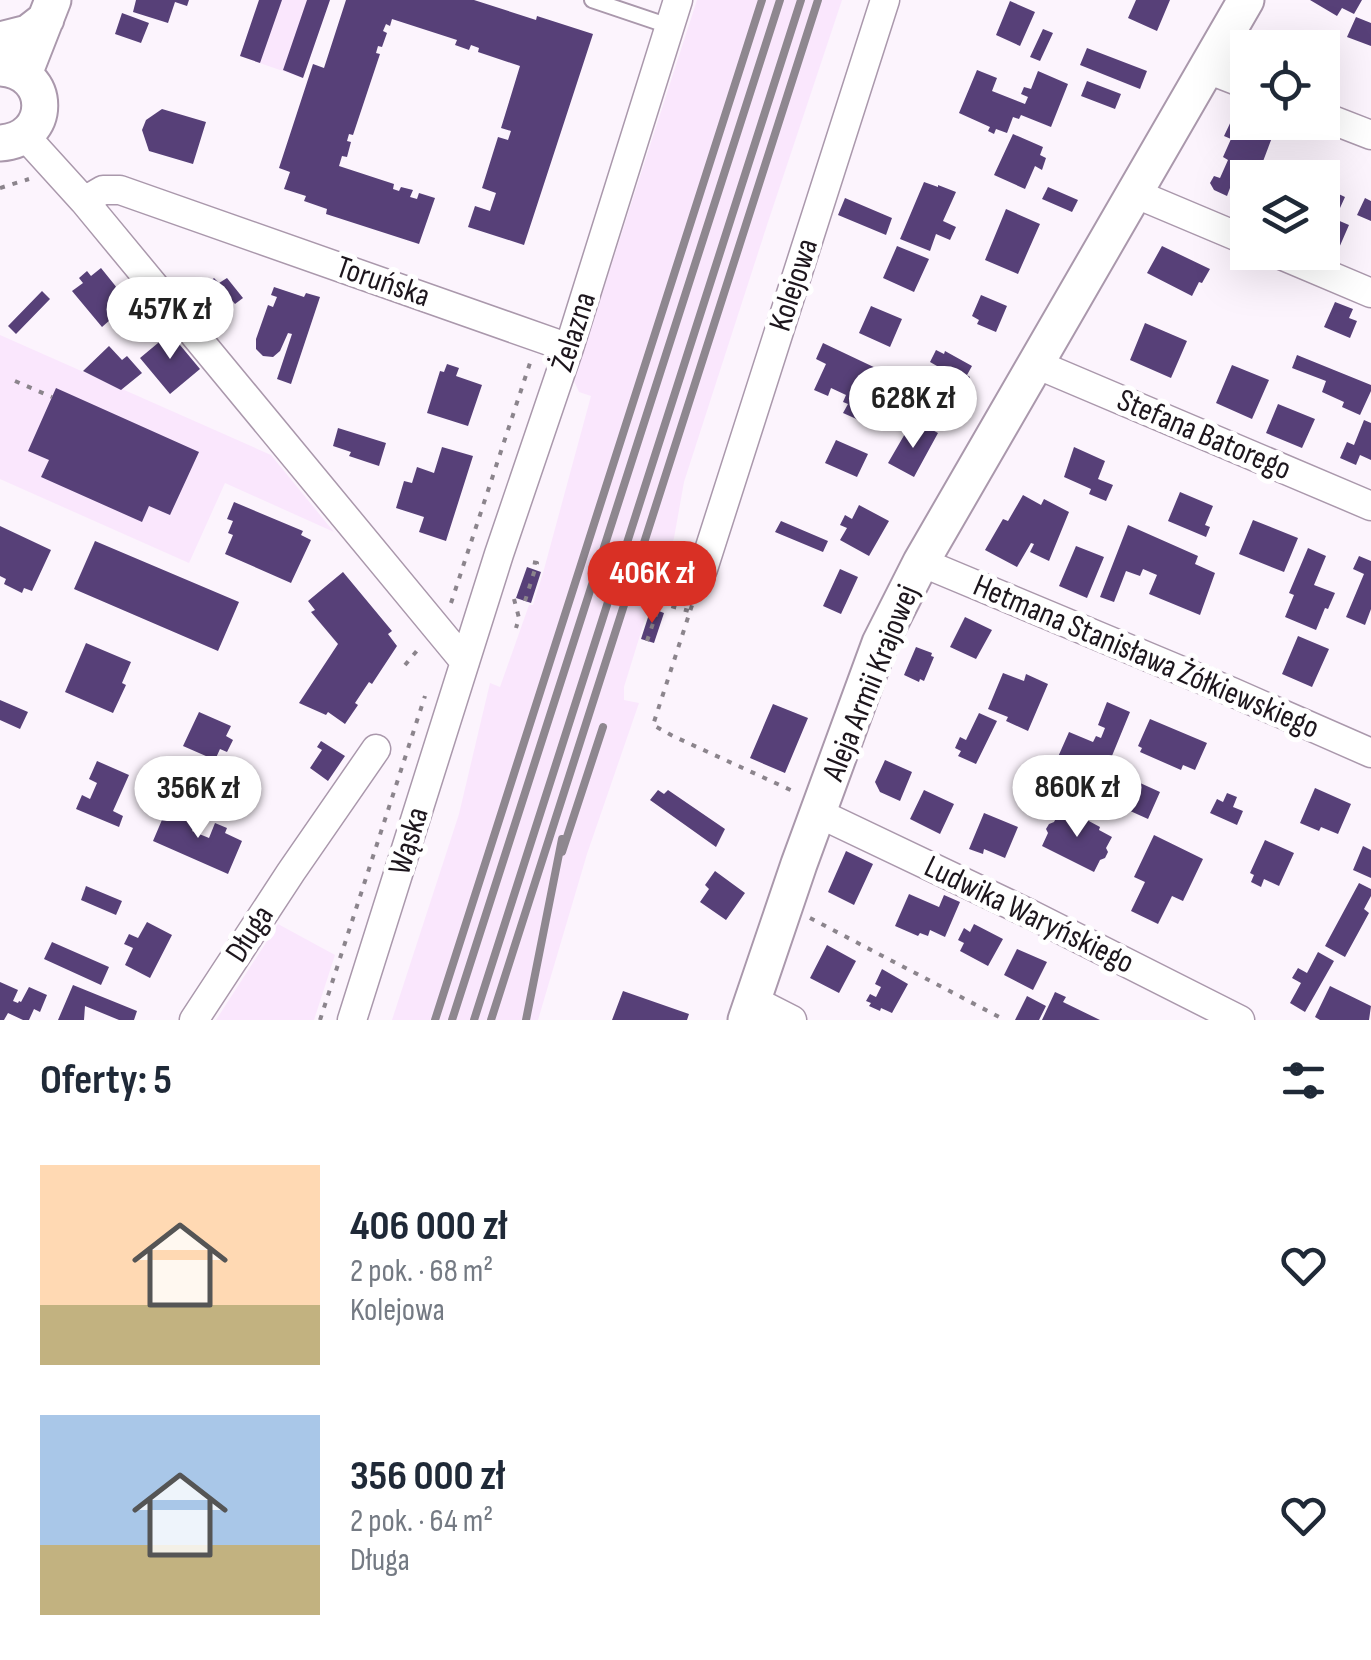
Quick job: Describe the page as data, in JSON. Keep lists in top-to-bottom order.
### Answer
{
  "streets": {
    "street": [
      "Toruńska",
      "Kolejowa",
      "Żelazna",
      "Stefana Batorego",
      "Hetmana Stanisława Żółkiewskiego",
      "Aleja Armii Krajowej",
      "Wąska",
      "Ludwika Waryńskiego",
      "Długa"
    ]
  },
  "crossings": [
    ["Toruńska", "Żelazna"],
    ["Żelazna", "Wąska"],
    ["Stefana Batorego", "Aleja Armii Krajowej"],
    ["Hetmana Stanisława Żółkiewskiego", "Aleja Armii Krajowej"],
    ["Aleja Armii Krajowej", "Ludwika Waryńskiego"]
  ],
  "page": {
    "price": [
      "457K zł",
      "628K zł",
      "406K zł",
      "860K zł",
      "356K zł"
    ],
    "heading": "Oferty: 5",
    "list": [
      {
        "name": "406 000 zł",
        "note": "2 pok. · 68 m² · Kolejowa"
      },
      {
        "name": "356 000 zł",
        "note": "2 pok. · 64 m² · Długa"
      }
    ]
  }
}
